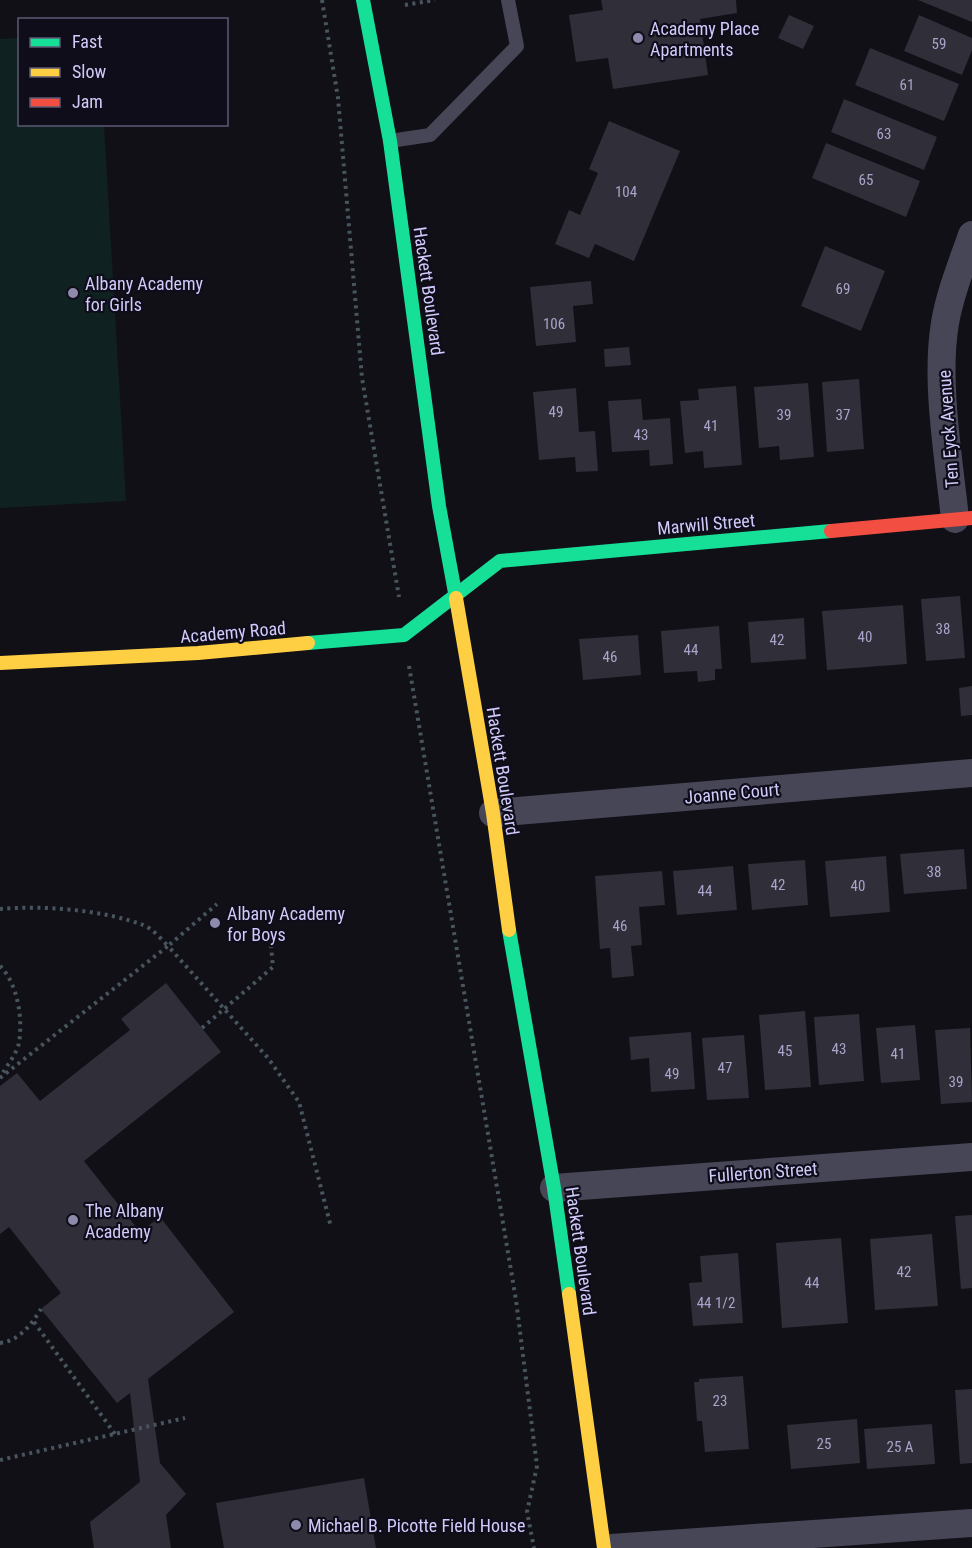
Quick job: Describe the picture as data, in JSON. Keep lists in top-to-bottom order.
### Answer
{
  "streets": {
    "street": [
      "Hackett Boulevard",
      "Ten Eyck Avenue",
      "Marwill Street",
      "Academy Road",
      "Joanne Court",
      "Fullerton Street"
    ]
  },
  "crossings": [
    ["Hackett Boulevard", "Marwill Street"],
    ["Hackett Boulevard", "Joanne Court"],
    ["Hackett Boulevard", "Fullerton Street"],
    ["Ten Eyck Avenue", "Marwill Street"]
  ],
  "places": [
    "Academy Place Apartments",
    "Albany Academy for Girls",
    "Albany Academy for Boys",
    "The Albany Academy",
    "Michael B. Picotte Field House"
  ],
  "house_numbers": [
    "59",
    "61",
    "63",
    "65",
    "104",
    "69",
    "106",
    "49",
    "39",
    "37",
    "41",
    "43",
    "38",
    "40",
    "42",
    "44",
    "46",
    "38",
    "42",
    "40",
    "44",
    "46",
    "43",
    "45",
    "41",
    "47",
    "49",
    "39",
    "42",
    "44",
    "44 1/2",
    "23",
    "25",
    "25 A"
  ],
  "legend": ["Fast", "Slow", "Jam"]
}
